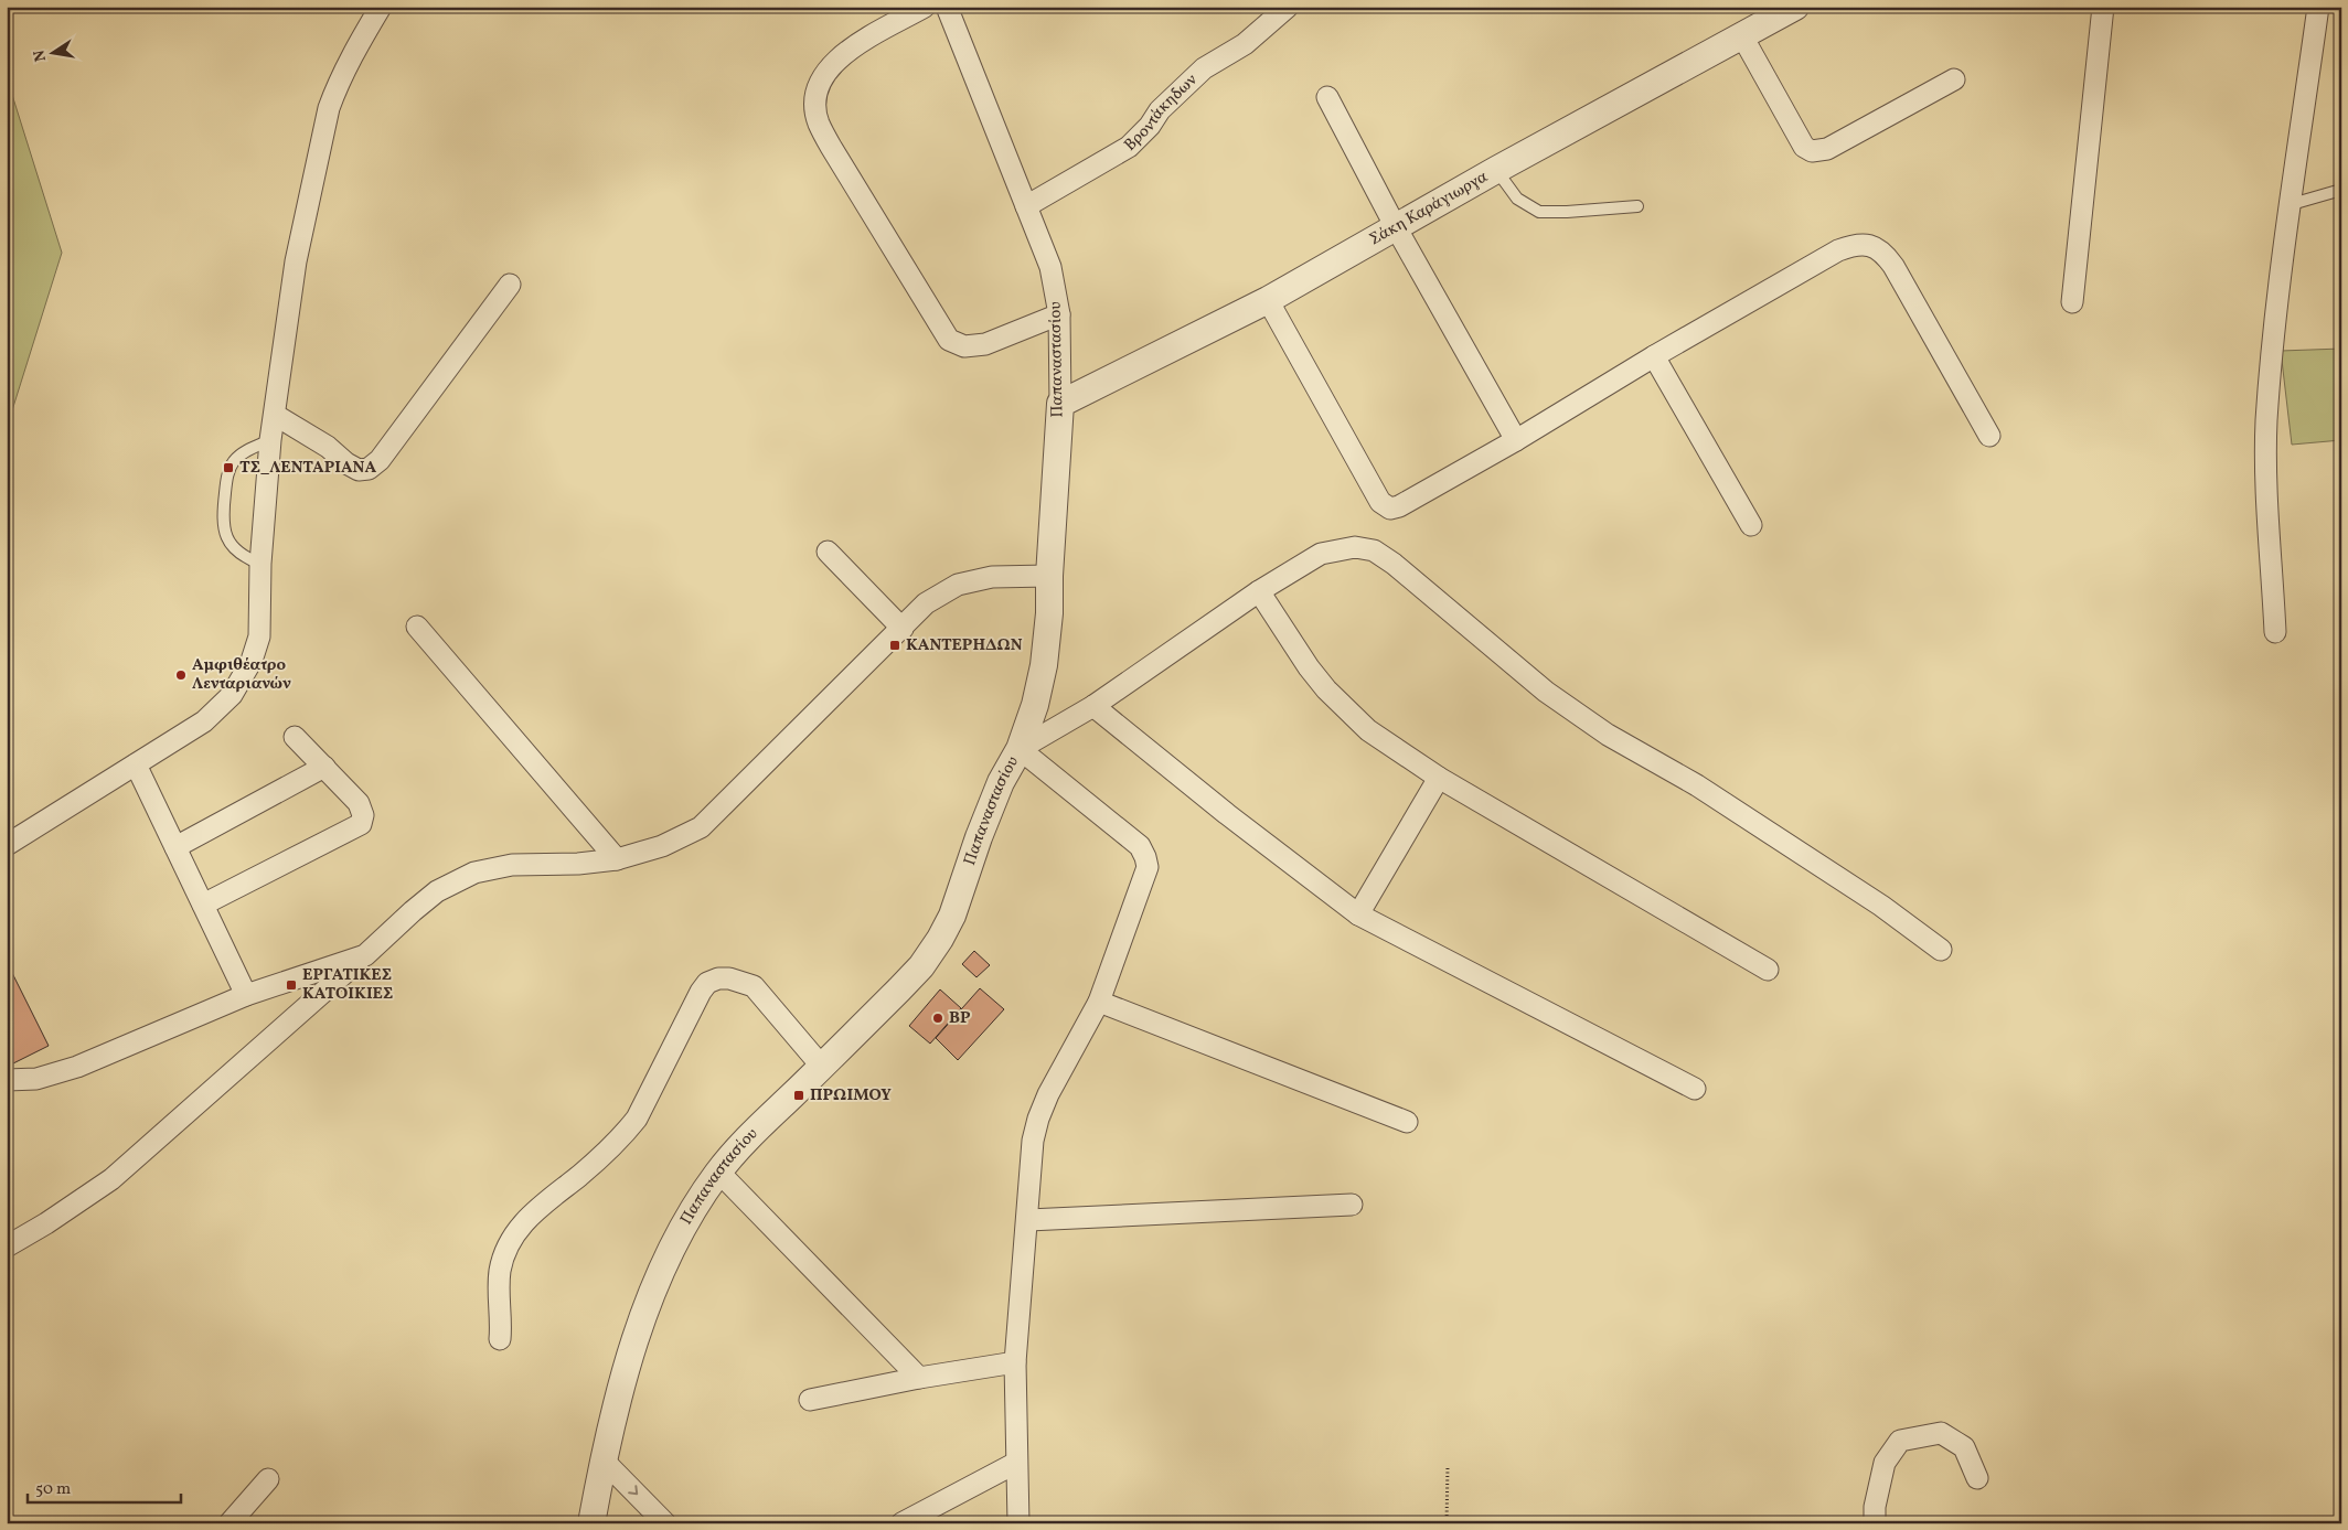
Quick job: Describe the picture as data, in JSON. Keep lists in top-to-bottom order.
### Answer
{
  "streets": {
    "street": ["Βροντάκηδων", "Σάκη Καράγιωργα", "Παπαναστασίου"]
  },
  "crossings": [
    ["Βροντάκηδων", "Παπαναστασίου"],
    ["Σάκη Καράγιωργα", "Παπαναστασίου"]
  ],
  "places": {
    "transit": [
      "ΤΣ_ΛΕΝΤΑΡΙΑΝΑ",
      "ΚΑΝΤΕΡΗΔΩΝ",
      "ΕΡΓΑΤΙΚΕΣ ΚΑΤΟΙΚΙΕΣ",
      "ΠΡΩΙΜΟΥ"
    ],
    "other": ["Αμφιθέατρο Λενταριανών", "BP"]
  },
  "scale_bar": "50 m",
  "north": "left"
}
